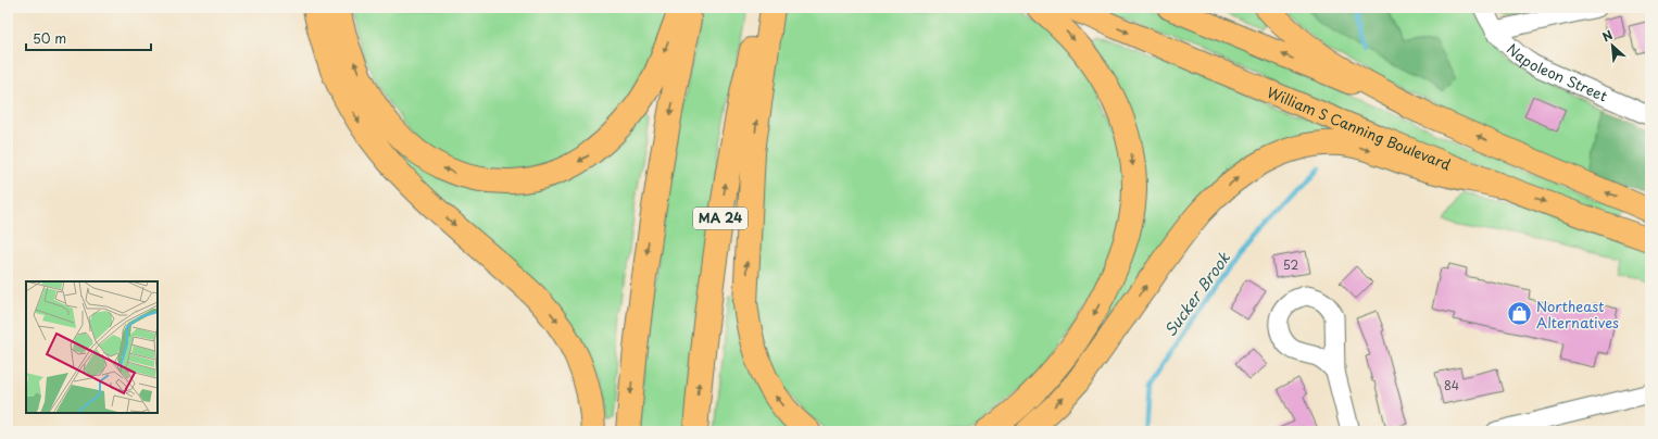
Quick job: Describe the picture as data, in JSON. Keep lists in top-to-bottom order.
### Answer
{
  "streets": {
    "highway": ["MA 24"],
    "main road": ["William S Canning Boulevard"],
    "street": ["Napoleon Street"]
  },
  "water": ["Sucker Brook"],
  "places": {
    "shop": ["Northeast Alternatives"]
  },
  "house_numbers": ["52", "84"],
  "scale_bar": "50 m",
  "north": "top left"
}
